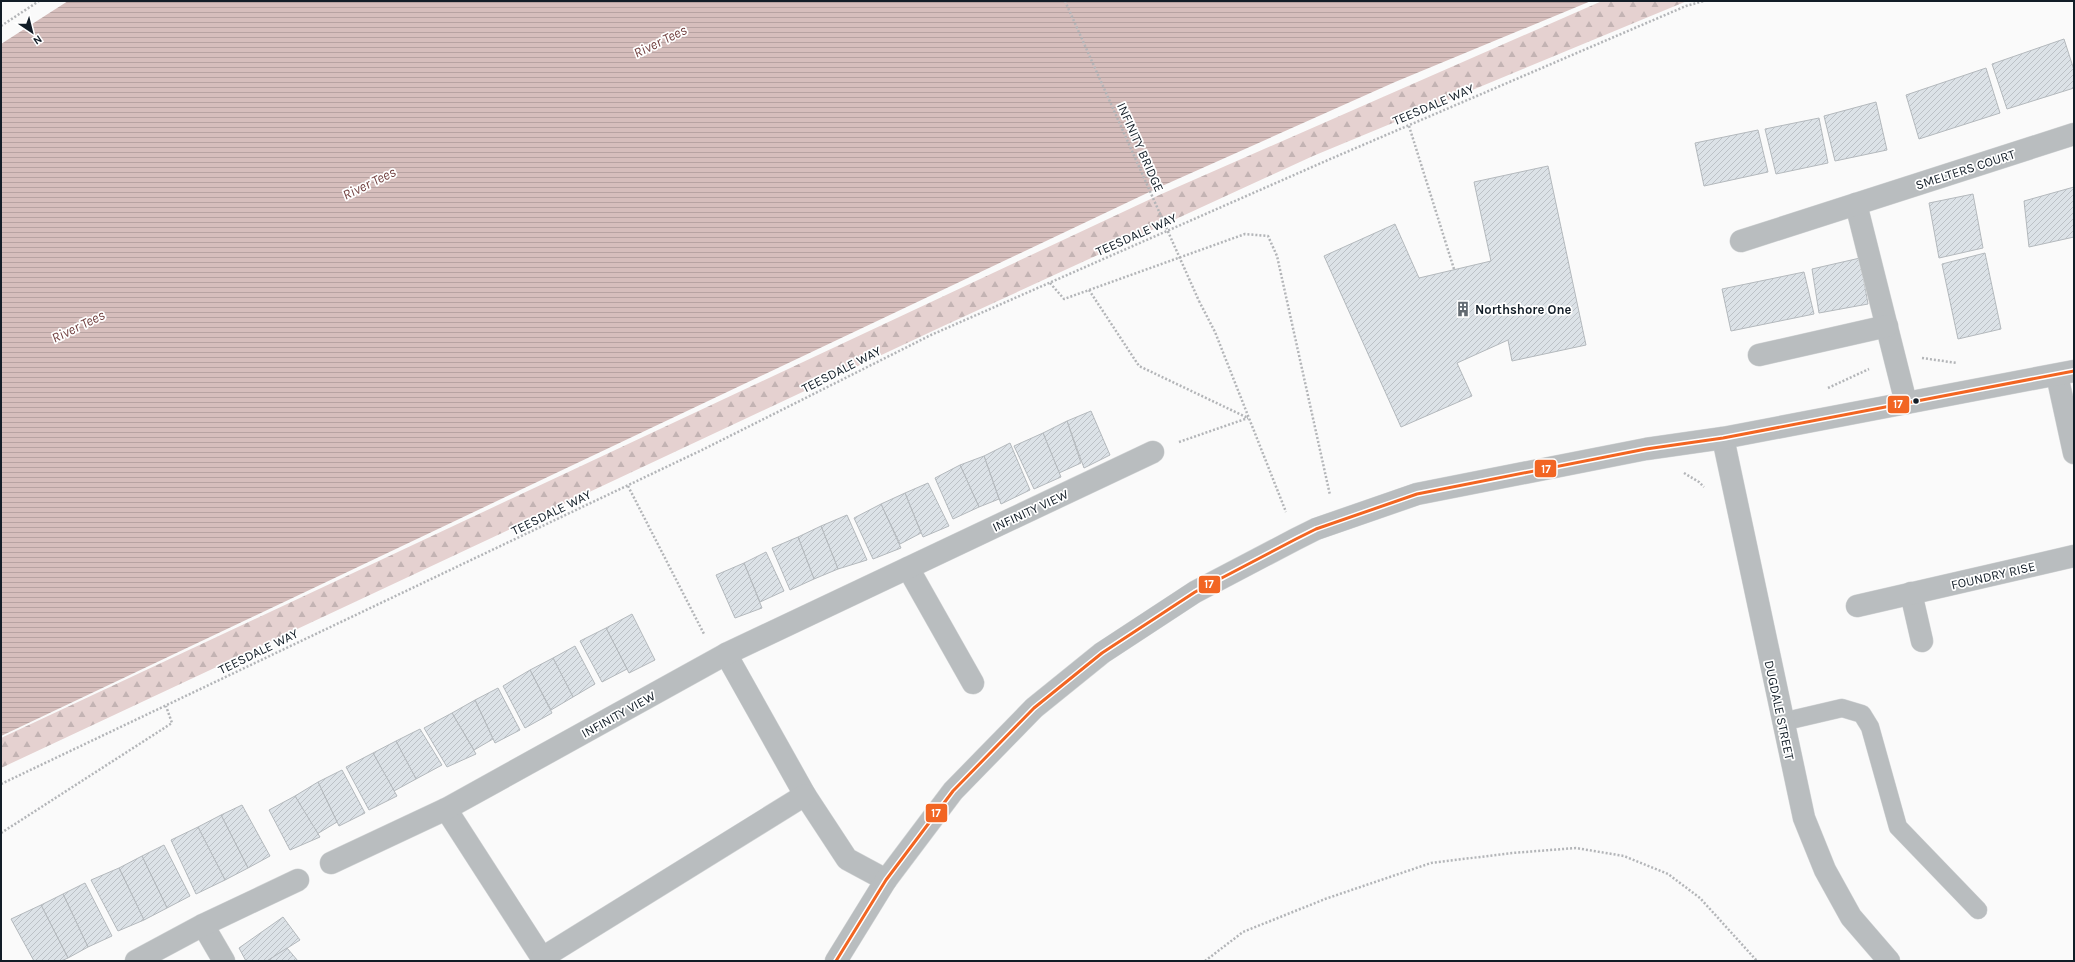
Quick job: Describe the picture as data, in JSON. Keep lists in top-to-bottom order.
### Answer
{
  "streets": {
    "street": [
      "SMELTERS COURT",
      "INFINITY VIEW",
      "FOUNDRY RISE",
      "DUGDALE STREET"
    ],
    "path": ["TEESDALE WAY", "INFINITY BRIDGE"]
  },
  "water": ["River Tees"],
  "places": {
    "building": ["Northshore One"]
  },
  "lines": ["transit line 17"],
  "north": "bottom right"
}
